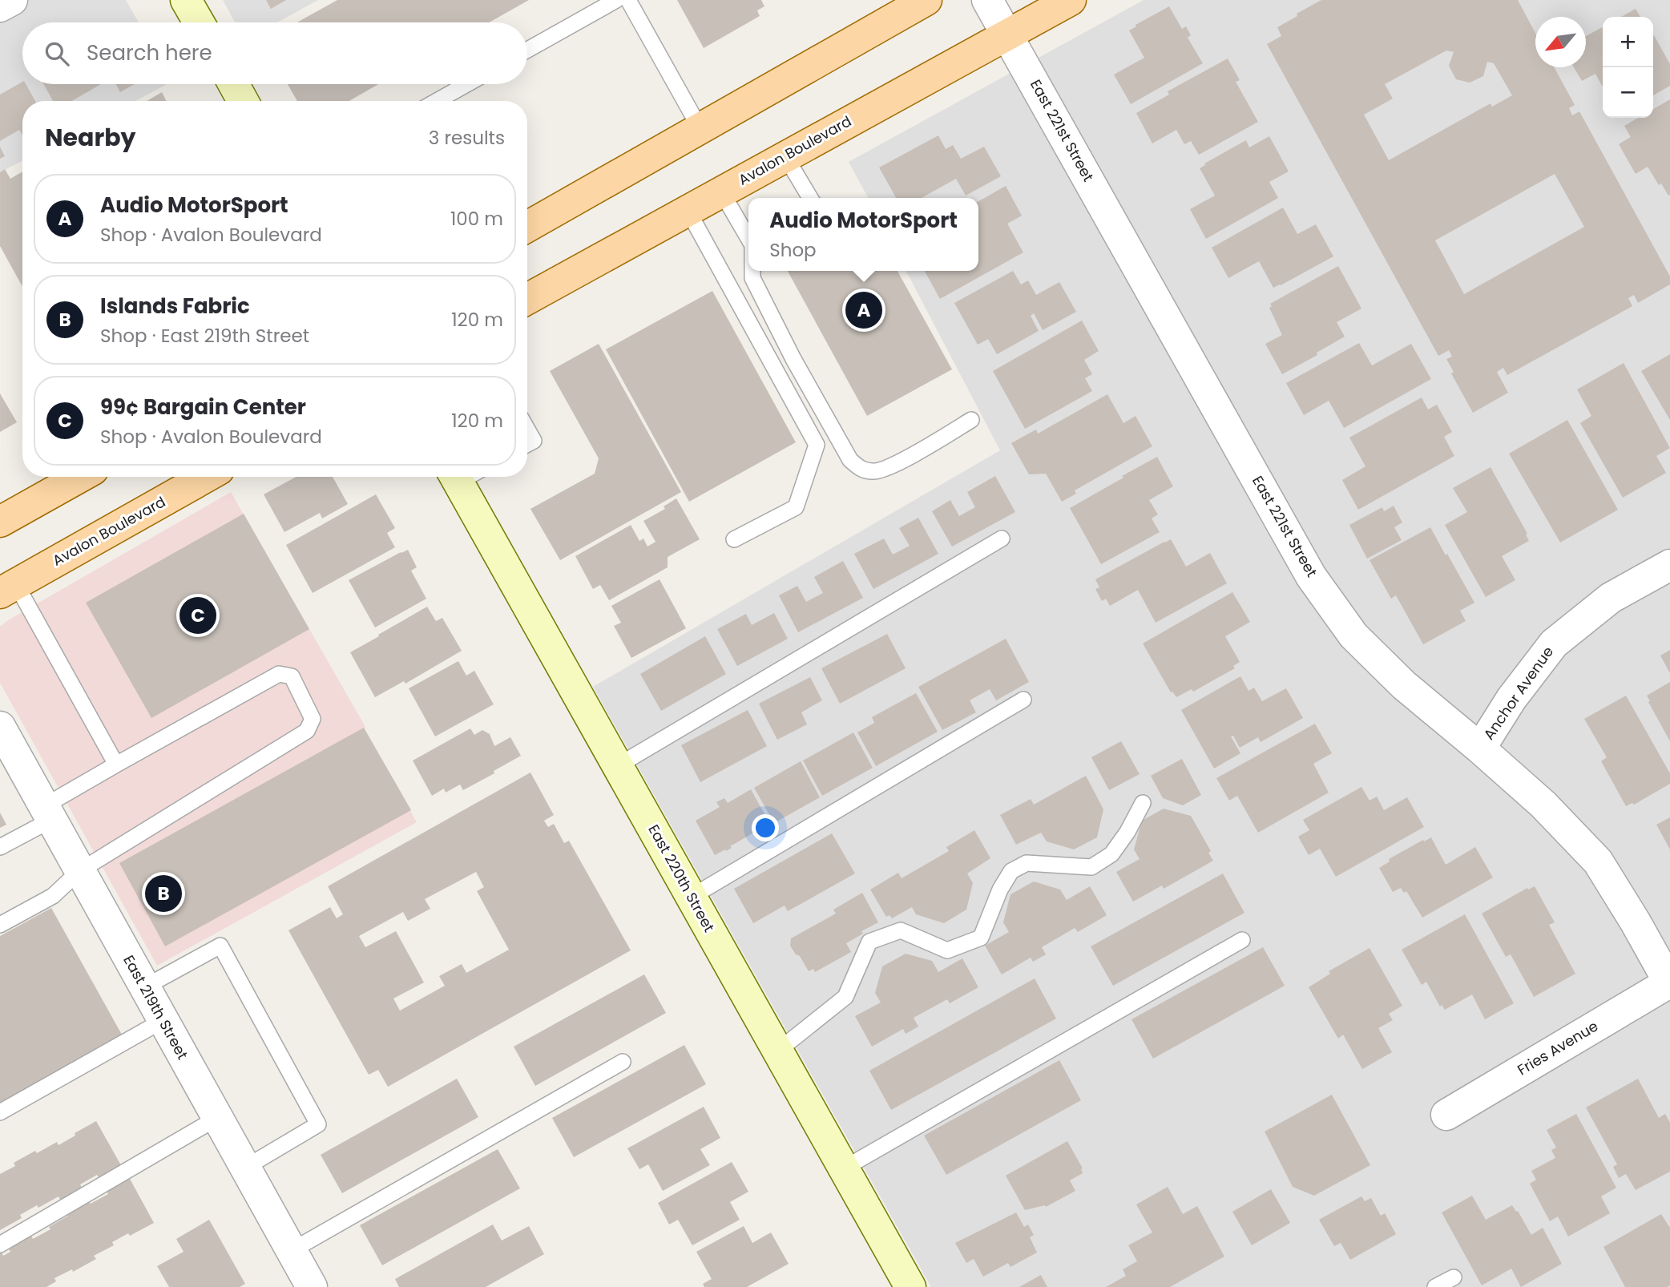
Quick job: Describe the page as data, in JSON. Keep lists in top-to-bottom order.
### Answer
{
  "streets": {
    "main road": ["Avalon Boulevard"],
    "street": [
      "East 221st Street",
      "Anchor Avenue",
      "East 220th Street",
      "East 219th Street",
      "Fries Avenue"
    ]
  },
  "crossings": [
    ["East 221st Street", "Avalon Boulevard"],
    ["East 221st Street", "Anchor Avenue"],
    ["East 221st Street", "Fries Avenue"]
  ],
  "north": "bottom left",
  "page": {
    "map_buttons": ["+", "−"],
    "search": "Search here",
    "heading": ["Nearby", "3 results"],
    "list": [
      {
        "mark": "A",
        "name": "Audio MotorSport",
        "note": "Shop · Avalon Boulevard",
        "value": "100 m"
      },
      {
        "mark": "B",
        "name": "Islands Fabric",
        "note": "Shop · East 219th Street",
        "value": "120 m"
      },
      {
        "mark": "C",
        "name": "99¢ Bargain Center",
        "note": "Shop · Avalon Boulevard",
        "value": "120 m"
      }
    ],
    "popup": ["Audio MotorSport", "Shop"],
    "pins": ["A", "C", "B"]
  }
}
